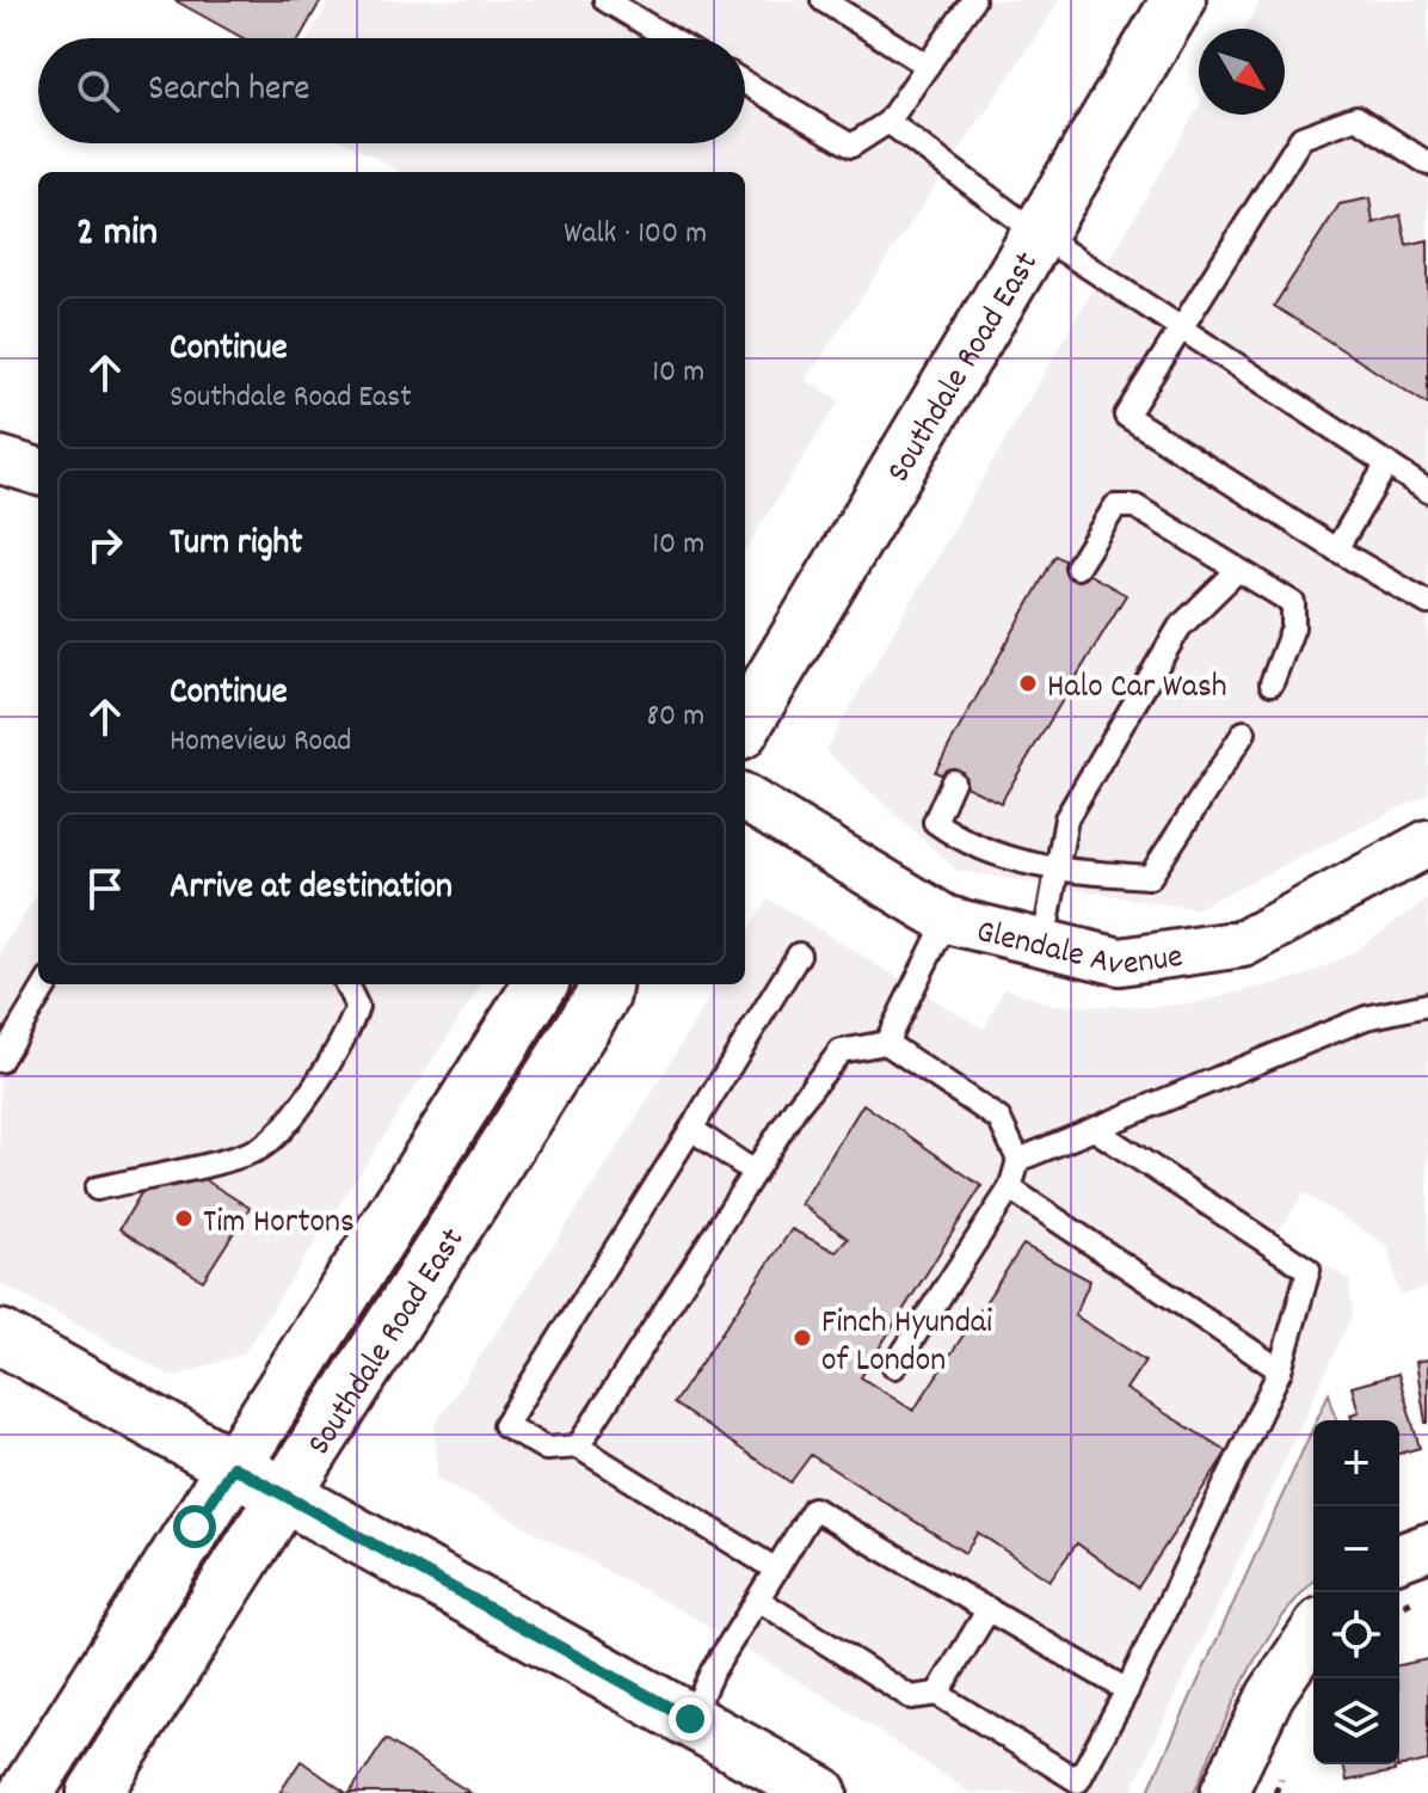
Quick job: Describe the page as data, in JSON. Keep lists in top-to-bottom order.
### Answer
{
  "streets": {
    "main road": ["Southdale Road East"],
    "street": ["Glendale Avenue"]
  },
  "places": ["Halo Car Wash", "Tim Hortons", "Finch Hyundai of London"],
  "north": "bottom right",
  "page": {
    "search": "Search here",
    "heading": ["2 min", "Walk · 100 m"],
    "list": [
      ["Continue", "Southdale Road East", "10 m"],
      ["Turn right", "10 m"],
      ["Continue", "Homeview Road", "80 m"],
      "Arrive at destination"
    ],
    "map_buttons": ["+", "−"]
  }
}
